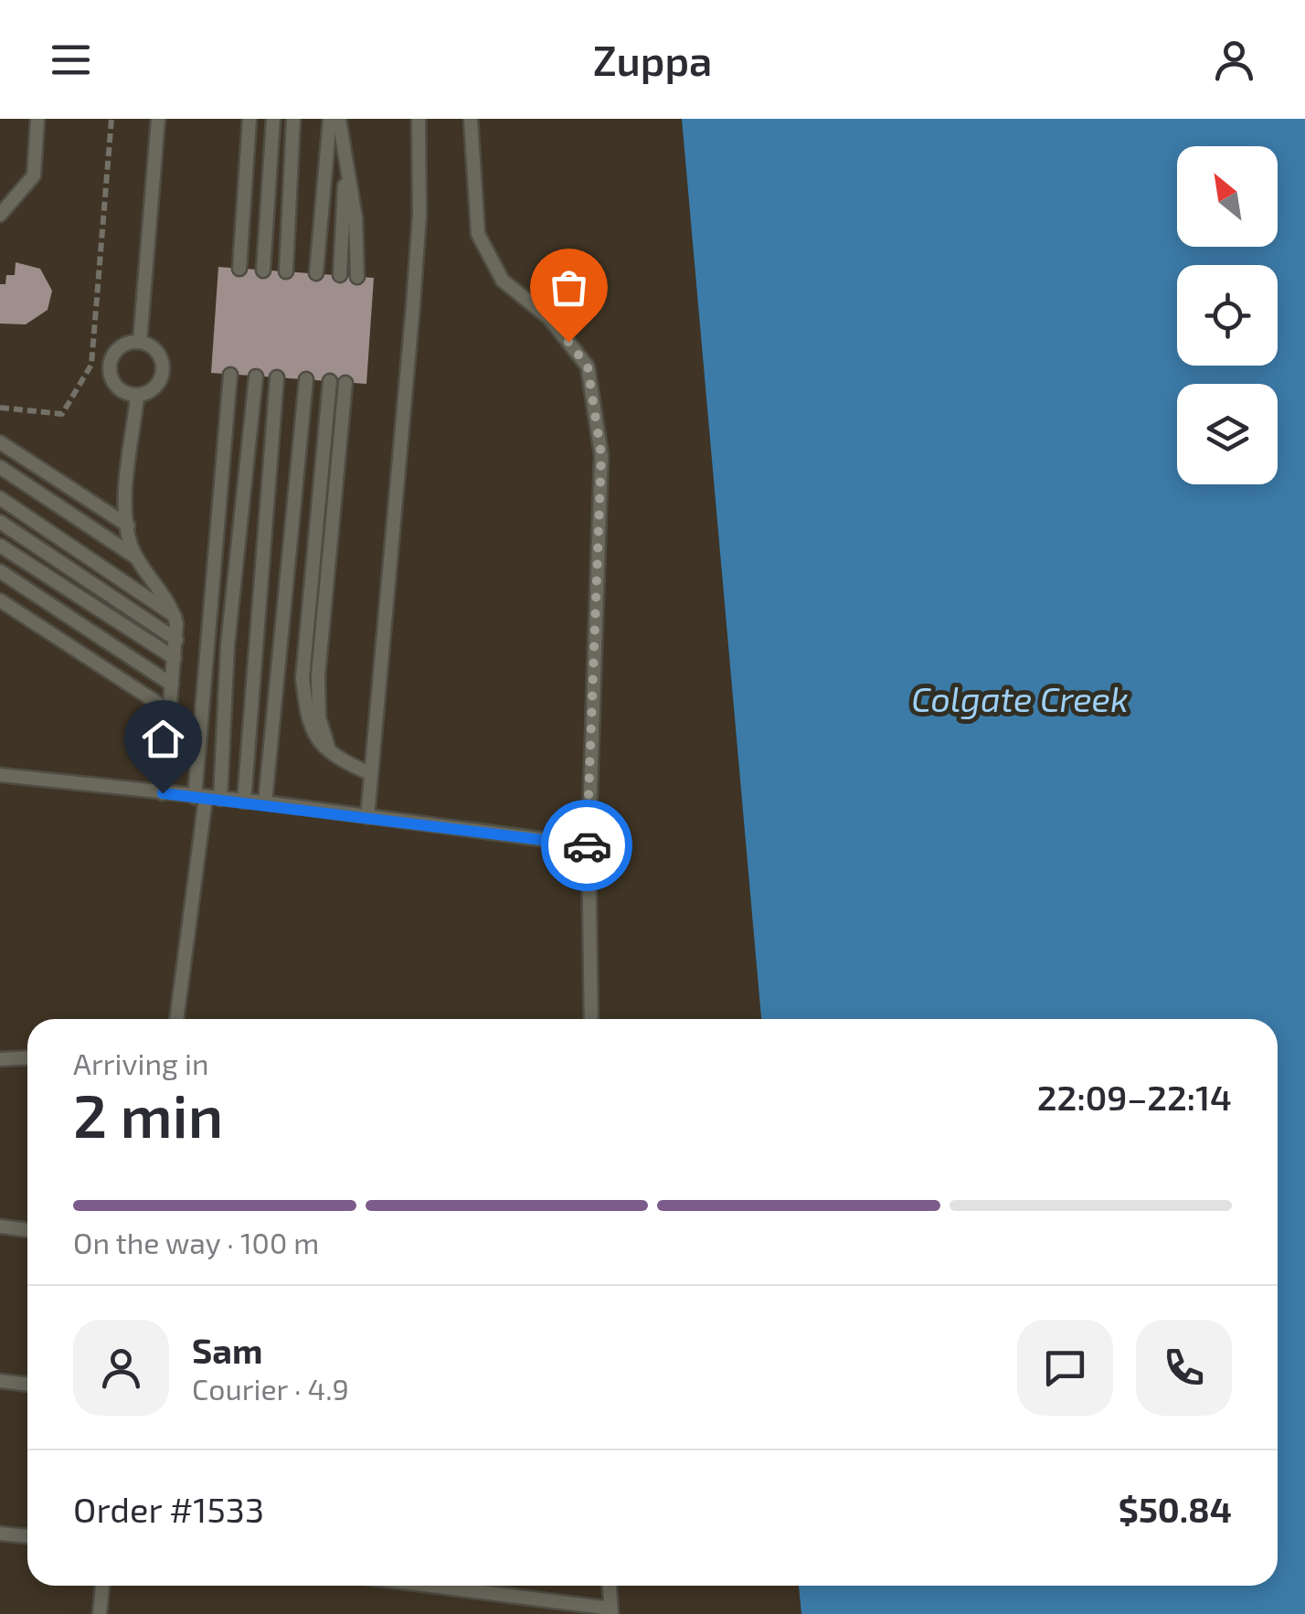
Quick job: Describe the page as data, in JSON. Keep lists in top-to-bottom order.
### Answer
{
  "water": ["Colgate Creek"],
  "north": "top left",
  "page": {
    "header": "Zuppa",
    "heading": ["2 min", "Arriving in", "22:09–22:14"],
    "panel": [
      "Sam",
      "Courier · 4.9",
      "Order #1533",
      "$50.84"
    ],
    "bar": "On the way · 100 m"
  }
}
